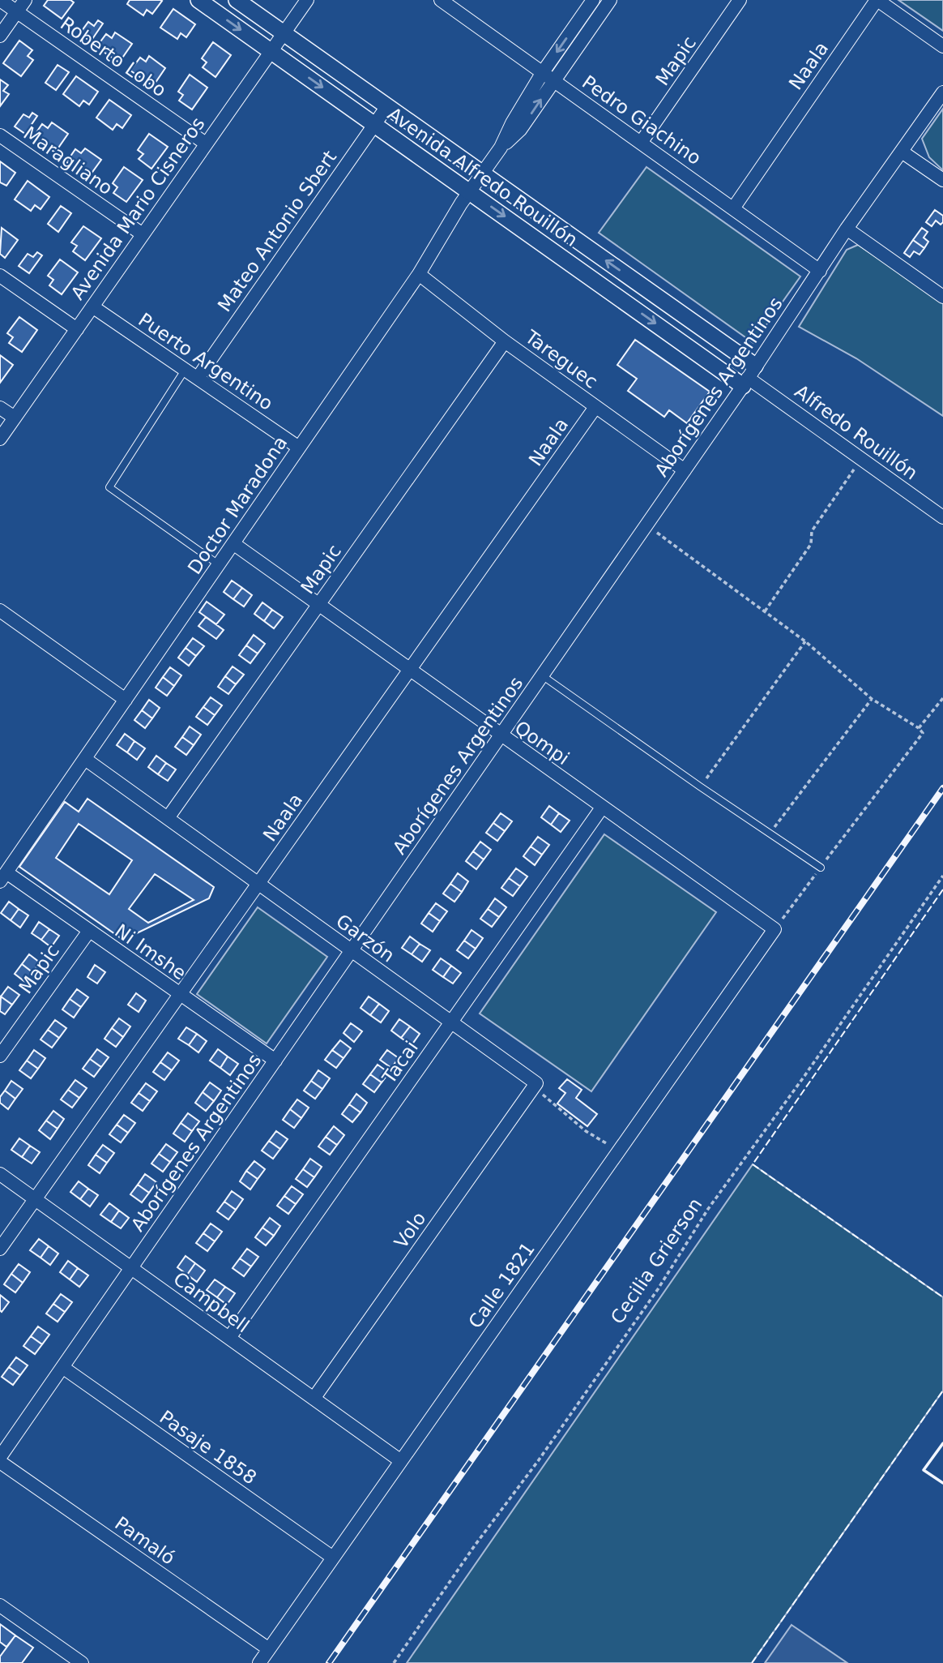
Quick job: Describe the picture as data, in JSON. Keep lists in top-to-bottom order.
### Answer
{
  "streets": {
    "street": [
      "Roberto Lobo",
      "Mapic",
      "Naala",
      "Pedro Giachino",
      "Maragliano",
      "Avenida Alfredo Rouillón",
      "Avenida Mario Cisneros",
      "Mateo Antonio Sbert",
      "Tareguec",
      "Puerto Argentino",
      "Aborígenes Argentinos",
      "Alfredo Rouillón",
      "Doctor Maradona",
      "Qompi",
      "Garzón",
      "Ni Imshe",
      "Tacai",
      "Volo",
      "Calle 1821",
      "Campbell",
      "Pasaje 1858",
      "Pamaló"
    ],
    "path": ["Cecilia Grierson"]
  },
  "crossings": [
    ["Roberto Lobo", "Avenida Mario Cisneros"],
    ["Mapic", "Pedro Giachino"],
    ["Mapic", "Tareguec"],
    ["Mapic", "Qompi"],
    ["Mapic", "Garzón"],
    ["Mapic", "Ni Imshe"],
    ["Naala", "Pedro Giachino"],
    ["Naala", "Tareguec"],
    ["Naala", "Qompi"],
    ["Naala", "Garzón"],
    ["Naala", "Ni Imshe"],
    ["Naala", "Campbell"],
    ["Pedro Giachino", "Aborígenes Argentinos"],
    ["Pedro Giachino", "Doctor Maradona"],
    ["Maragliano", "Avenida Mario Cisneros"],
    ["Avenida Alfredo Rouillón", "Avenida Mario Cisneros"],
    ["Avenida Alfredo Rouillón", "Mateo Antonio Sbert"],
    ["Avenida Alfredo Rouillón", "Aborígenes Argentinos"],
    ["Avenida Alfredo Rouillón", "Alfredo Rouillón"],
    ["Avenida Alfredo Rouillón", "Doctor Maradona"],
    ["Avenida Mario Cisneros", "Puerto Argentino"],
    ["Mateo Antonio Sbert", "Puerto Argentino"],
    ["Tareguec", "Aborígenes Argentinos"],
    ["Tareguec", "Doctor Maradona"],
    ["Puerto Argentino", "Doctor Maradona"],
    ["Aborígenes Argentinos", "Alfredo Rouillón"],
    ["Aborígenes Argentinos", "Qompi"],
    ["Aborígenes Argentinos", "Garzón"],
    ["Aborígenes Argentinos", "Ni Imshe"],
    ["Aborígenes Argentinos", "Campbell"],
    ["Aborígenes Argentinos", "Pasaje 1858"],
    ["Doctor Maradona", "Qompi"],
    ["Doctor Maradona", "Garzón"],
    ["Doctor Maradona", "Ni Imshe"],
    ["Qompi", "Tacai"],
    ["Qompi", "Calle 1821"],
    ["Garzón", "Tacai"],
    ["Garzón", "Volo"],
    ["Tacai", "Campbell"],
    ["Volo", "Campbell"],
    ["Calle 1821", "Campbell"],
    ["Calle 1821", "Pasaje 1858"],
    ["Calle 1821", "Pamaló"]
  ]
}
